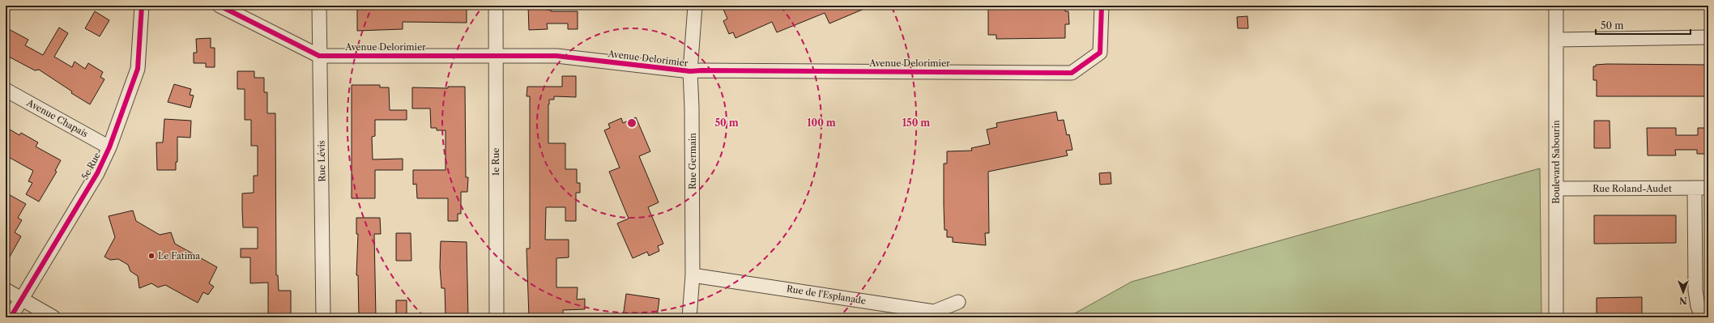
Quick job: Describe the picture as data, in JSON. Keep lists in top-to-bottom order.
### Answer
{
  "streets": {
    "street": [
      "Avenue Delorimier",
      "Avenue Chapais",
      "Rue Lévis",
      "Rue Germain",
      "1e Rue",
      "Boulevard Sabourin",
      "5e Rue",
      "Rue Roland-Audet",
      "Rue de l'Esplanade"
    ]
  },
  "crossings": [
    ["Avenue Delorimier", "Rue Lévis"],
    ["Avenue Delorimier", "Rue Germain"],
    ["Avenue Delorimier", "1e Rue"],
    ["Avenue Chapais", "5e Rue"],
    ["Rue Germain", "Rue de l'Esplanade"],
    ["Boulevard Sabourin", "Rue Roland-Audet"]
  ],
  "places": ["Le Fatima"],
  "scale_bar": "50 m",
  "north": "bottom",
  "rings": ["50 m", "100 m", "150 m"]
}
